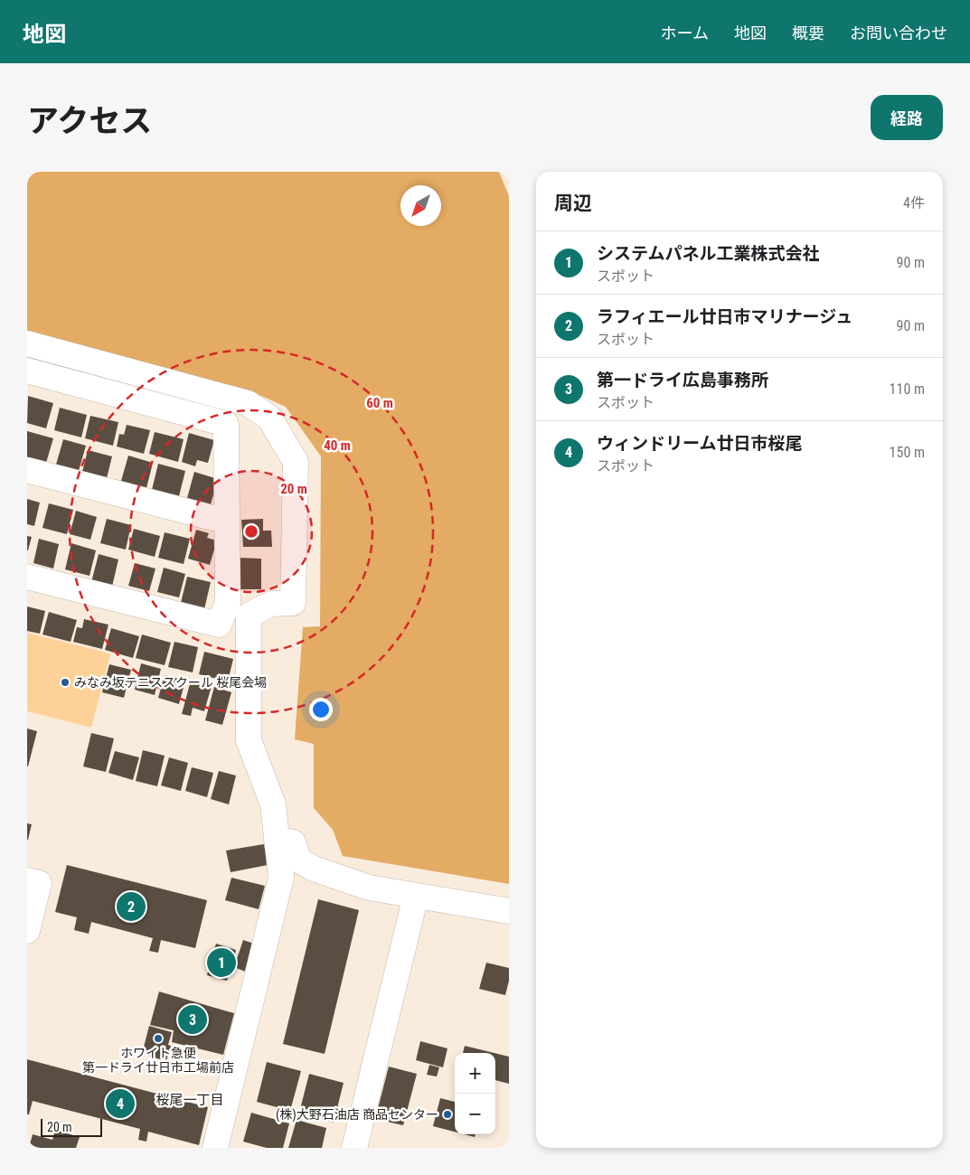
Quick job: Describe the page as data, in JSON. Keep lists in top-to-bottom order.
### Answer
{
  "districts": ["桜尾一丁目"],
  "places": ["みなみ坂テニススクール 桜尾会場", "ホワイト急便 第一ドライ廿日市工場前店", "(株)大野石油店 商品センター"],
  "scale_bar": "20 m",
  "north": "bottom left",
  "page": {
    "header": "地図",
    "nav": [
      "ホーム",
      "地図",
      "概要",
      "お問い合わせ"
    ],
    "title": "アクセス",
    "buttons": "経路",
    "heading": ["周辺", "4件"],
    "list": [
      {
        "mark": "1",
        "name": "システムパネル工業株式会社",
        "note": "スポット",
        "value": "90 m"
      },
      {
        "mark": "2",
        "name": "ラフィエール廿日市マリナージュ",
        "note": "スポット",
        "value": "90 m"
      },
      {
        "mark": "3",
        "name": "第一ドライ広島事務所",
        "note": "スポット",
        "value": "110 m"
      },
      {
        "mark": "4",
        "name": "ウィンドリーム廿日市桜尾",
        "note": "スポット",
        "value": "150 m"
      }
    ],
    "pins": [
      "2",
      "1",
      "3",
      "4"
    ],
    "map_buttons": ["+", "−"],
    "scale": "20 m"
  },
  "rings": ["60 m", "40 m", "20 m"]
}
